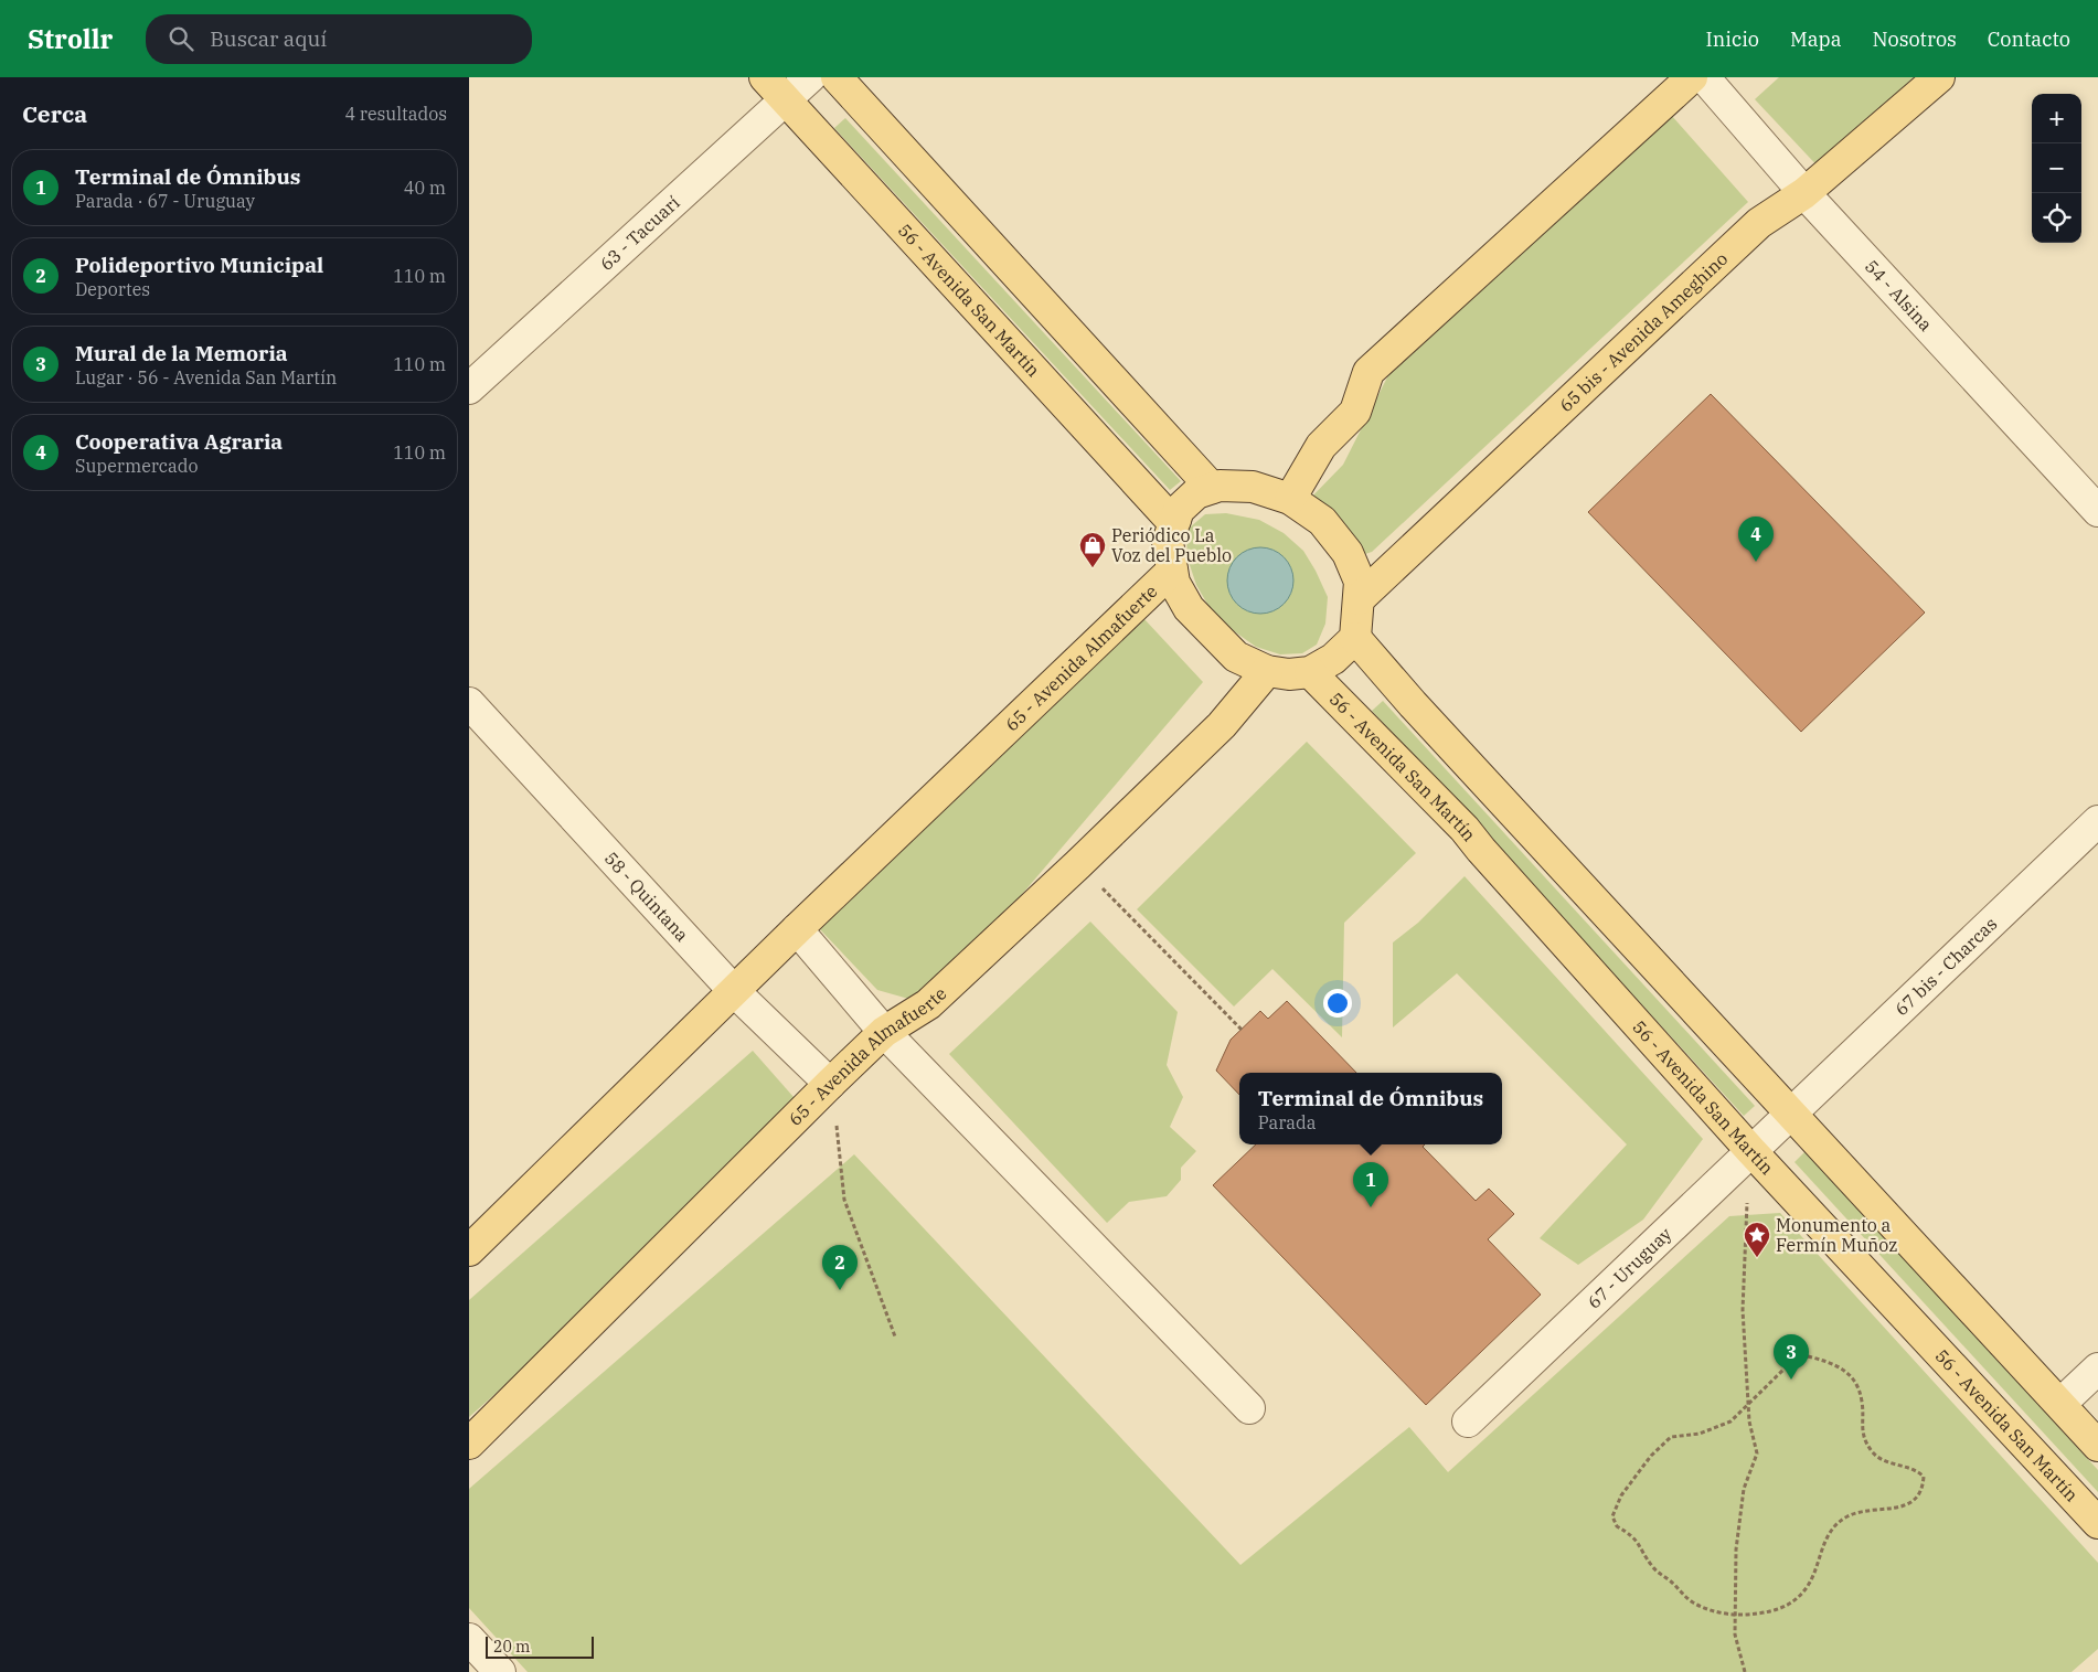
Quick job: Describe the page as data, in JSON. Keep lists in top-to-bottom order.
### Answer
{
  "streets": {
    "main road": ["56 - Avenida San Martín", "65 bis - Avenida Ameghino", "65 - Avenida Almafuerte"],
    "street": [
      "63 - Tacuarí",
      "54 - Alsina",
      "58 - Quintana",
      "67 bis - Charcas",
      "67 - Uruguay"
    ]
  },
  "crossings": [
    ["63 - Tacuarí", "56 - Avenida San Martín"],
    ["54 - Alsina", "65 bis - Avenida Ameghino"],
    ["56 - Avenida San Martín", "65 bis - Avenida Ameghino"],
    ["56 - Avenida San Martín", "65 - Avenida Almafuerte"],
    ["56 - Avenida San Martín", "67 - Uruguay"],
    ["65 bis - Avenida Ameghino", "65 - Avenida Almafuerte"],
    ["65 - Avenida Almafuerte", "58 - Quintana"],
    ["67 bis - Charcas", "67 - Uruguay"]
  ],
  "places": {
    "shop": ["Periódico La Voz del Pueblo"],
    "place": ["Monumento a Fermín Muñoz"]
  },
  "scale_bar": "20 m",
  "page": {
    "header": "Strollr",
    "search": "Buscar aquí",
    "nav": [
      "Inicio",
      "Mapa",
      "Nosotros",
      "Contacto"
    ],
    "heading": ["Cerca", "4 resultados"],
    "map_buttons": ["+", "−"],
    "list": [
      {
        "mark": "1",
        "name": "Terminal de Ómnibus",
        "note": "Parada · 67 - Uruguay",
        "value": "40 m"
      },
      {
        "mark": "2",
        "name": "Polideportivo Municipal",
        "note": "Deportes",
        "value": "110 m"
      },
      {
        "mark": "3",
        "name": "Mural de la Memoria",
        "note": "Lugar · 56 - Avenida San Martín",
        "value": "110 m"
      },
      {
        "mark": "4",
        "name": "Cooperativa Agraria",
        "note": "Supermercado",
        "value": "110 m"
      }
    ],
    "pins": [
      "4",
      "1",
      "2",
      "3"
    ],
    "popup": ["Terminal de Ómnibus", "Parada"],
    "scale": "20 m"
  }
}
